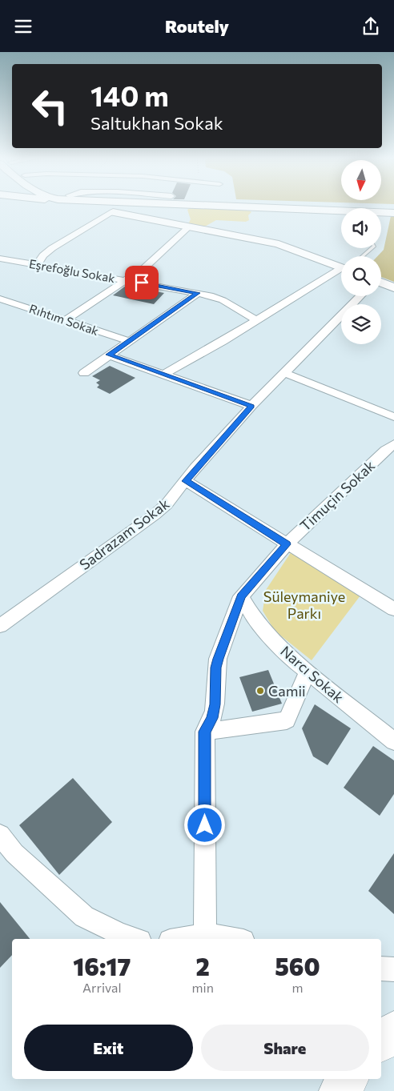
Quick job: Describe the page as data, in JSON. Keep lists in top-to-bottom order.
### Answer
{
  "streets": {
    "street": [
      "Eşrefoğlu Sokak",
      "Rıhtım Sokak",
      "Timuçin Sokak",
      "Sadrazam Sokak",
      "Narcı Sokak"
    ]
  },
  "crossings": [
    ["Timuçin Sokak", "Narcı Sokak"]
  ],
  "parks": ["Süleymaniye Parkı"],
  "places": ["Camii"],
  "north": "bottom",
  "page": {
    "header": "Routely",
    "turn": ["140 m", "Saltukhan Sokak"],
    "eta": [
      "16:17",
      "Arrival",
      "2",
      "min",
      "560",
      "m"
    ],
    "buttons": ["Exit", "Share"]
  }
}
